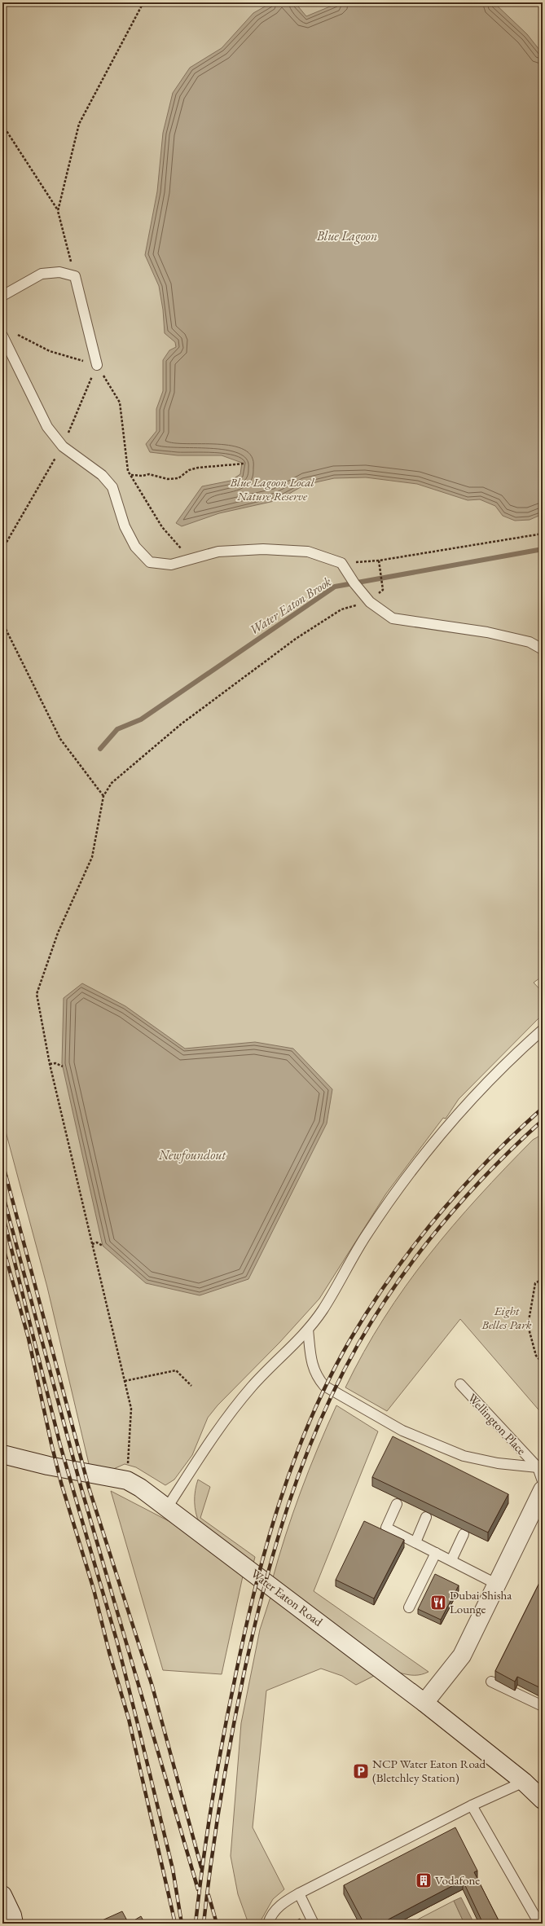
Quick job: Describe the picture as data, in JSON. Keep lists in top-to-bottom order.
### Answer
{
  "streets": {
    "street": ["Water Eaton Road"],
    "lane": ["Wellington Place"]
  },
  "water": ["Blue Lagoon", "Water Eaton Brook", "Newfoundout"],
  "parks": ["Blue Lagoon Local Nature Reserve", "Eight Belles Park"],
  "places": {
    "restaurant": ["Dubai Shisha Lounge"],
    "parking": ["NCP Water Eaton Road (Bletchley Station)"],
    "building": ["Vodafone"]
  }
}
